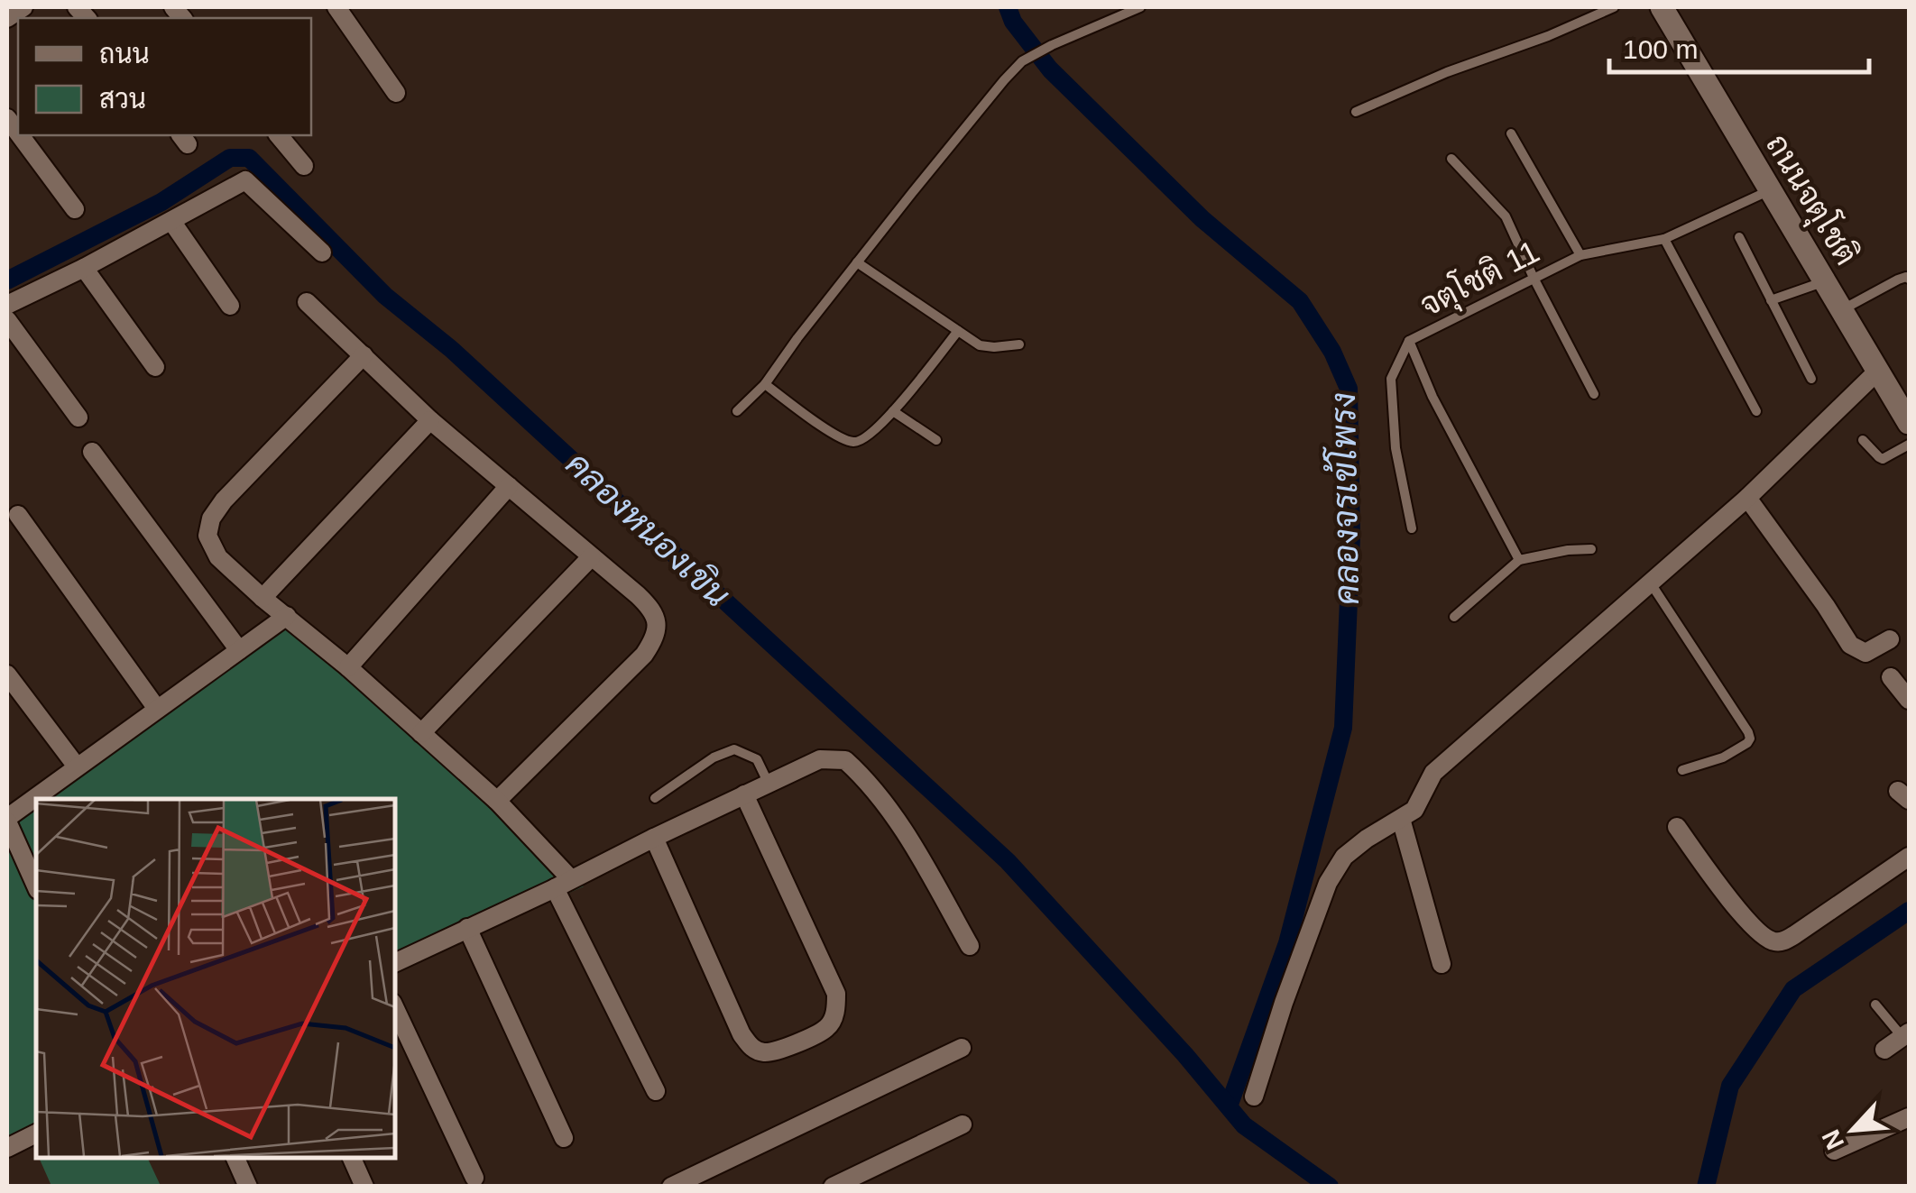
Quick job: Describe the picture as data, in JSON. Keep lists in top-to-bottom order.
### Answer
{
  "streets": {
    "street": ["ถนนจตุโชติ"],
    "lane": ["จตุโชติ 11"]
  },
  "crossings": [
    ["ถนนจตุโชติ", "จตุโชติ 11"]
  ],
  "water": ["คลองจรเข้โพรง", "คลองหนองเขิน"],
  "legend": ["ถนน", "สวน"],
  "scale_bar": "100 m",
  "north": "bottom left"
}
